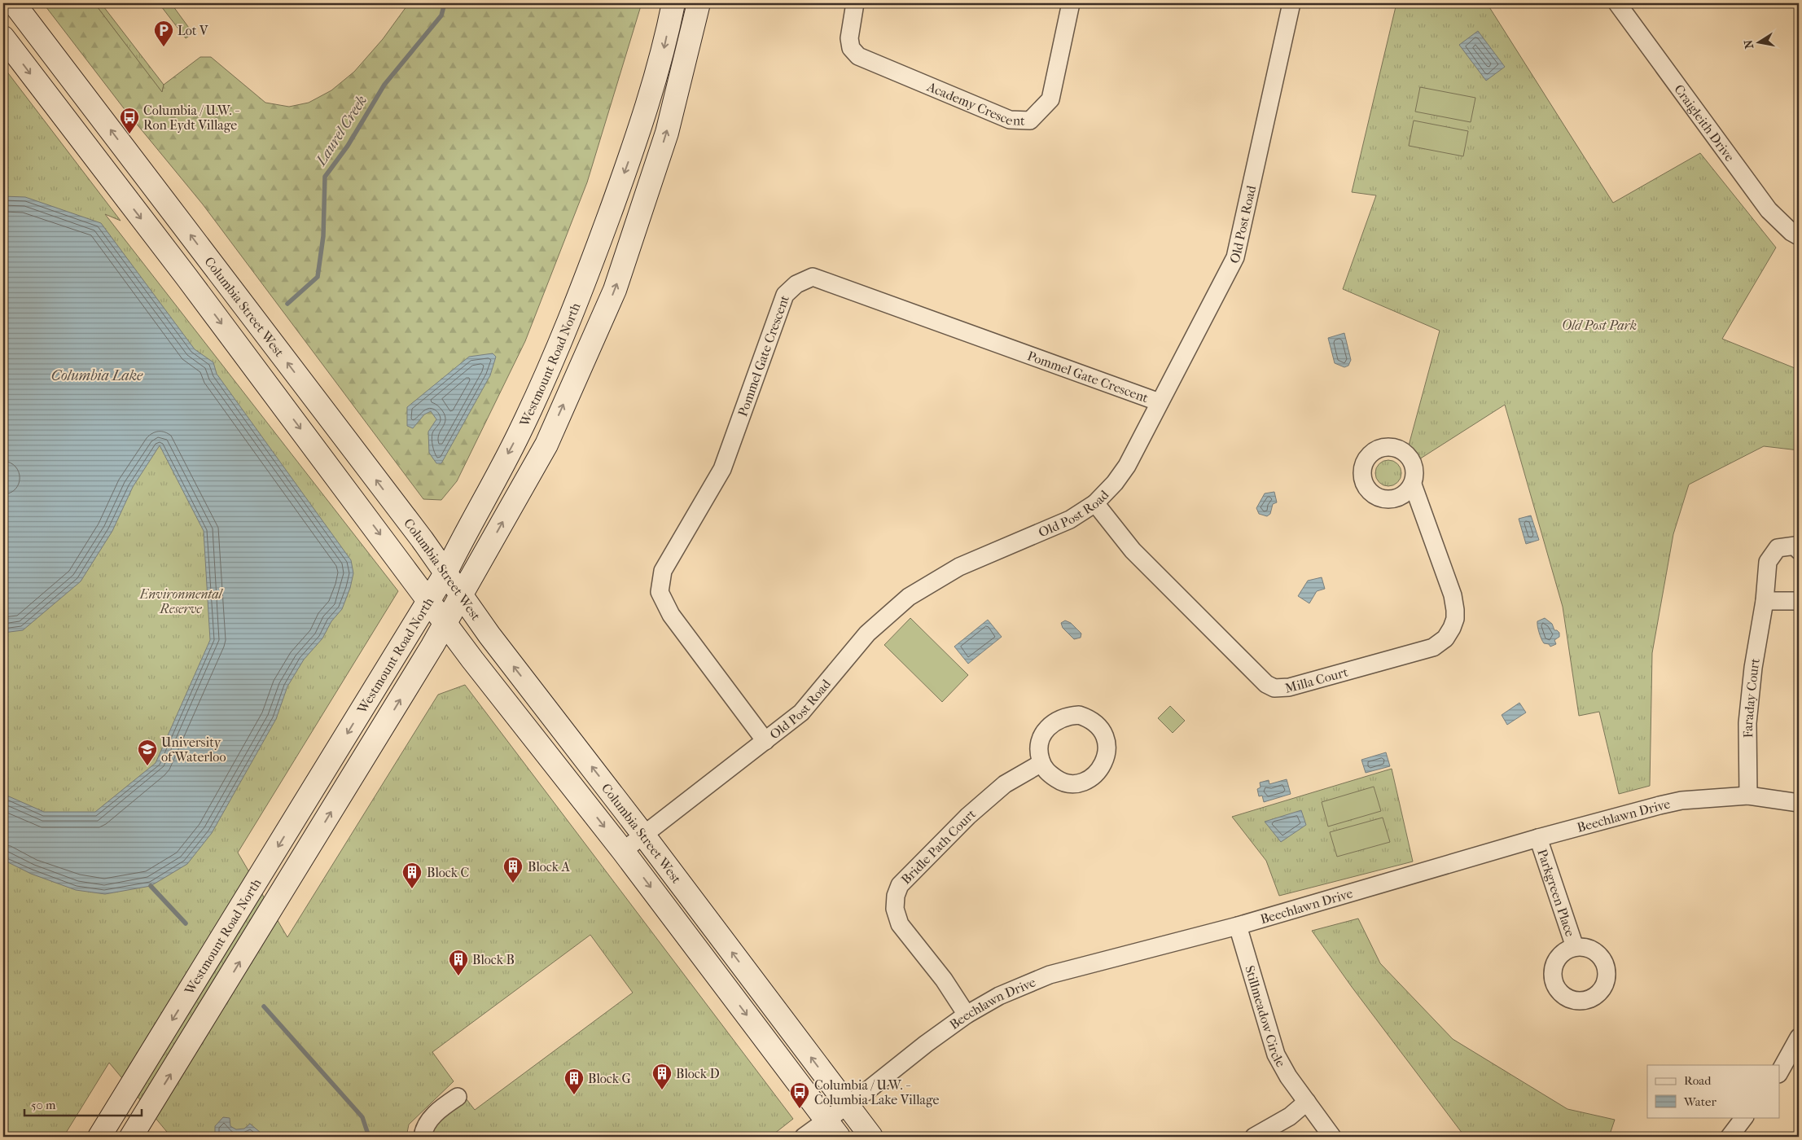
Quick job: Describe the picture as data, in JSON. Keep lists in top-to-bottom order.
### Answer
{
  "streets": {
    "main road": ["Columbia Street West", "Westmount Road North"],
    "street": [
      "Academy Crescent",
      "Craigleith Drive",
      "Old Post Road",
      "Pommel Gate Crescent",
      "Milla Court",
      "Faraday Court",
      "Beechlawn Drive",
      "Bridle Path Court",
      "Parkgreen Place",
      "Stillmeadow Circle"
    ]
  },
  "crossings": [
    ["Old Post Road", "Columbia Street West"],
    ["Old Post Road", "Pommel Gate Crescent"],
    ["Old Post Road", "Milla Court"],
    ["Columbia Street West", "Westmount Road North"],
    ["Columbia Street West", "Beechlawn Drive"],
    ["Faraday Court", "Beechlawn Drive"],
    ["Beechlawn Drive", "Bridle Path Court"],
    ["Beechlawn Drive", "Parkgreen Place"],
    ["Beechlawn Drive", "Stillmeadow Circle"]
  ],
  "water": ["Laurel Creek", "Columbia Lake"],
  "parks": ["Old Post Park", "Environmental Reserve"],
  "places": {
    "parking": ["Lot V"],
    "bus stop": ["Columbia / U.W. - Ron Eydt Village", "Columbia / U.W. - Columbia Lake Village"],
    "school or university": ["University of Waterloo"],
    "building": [
      "Block A",
      "Block C",
      "Block B",
      "Block D",
      "Block G"
    ]
  },
  "legend": ["Road", "Water"],
  "scale_bar": "50 m",
  "north": "left"
}
